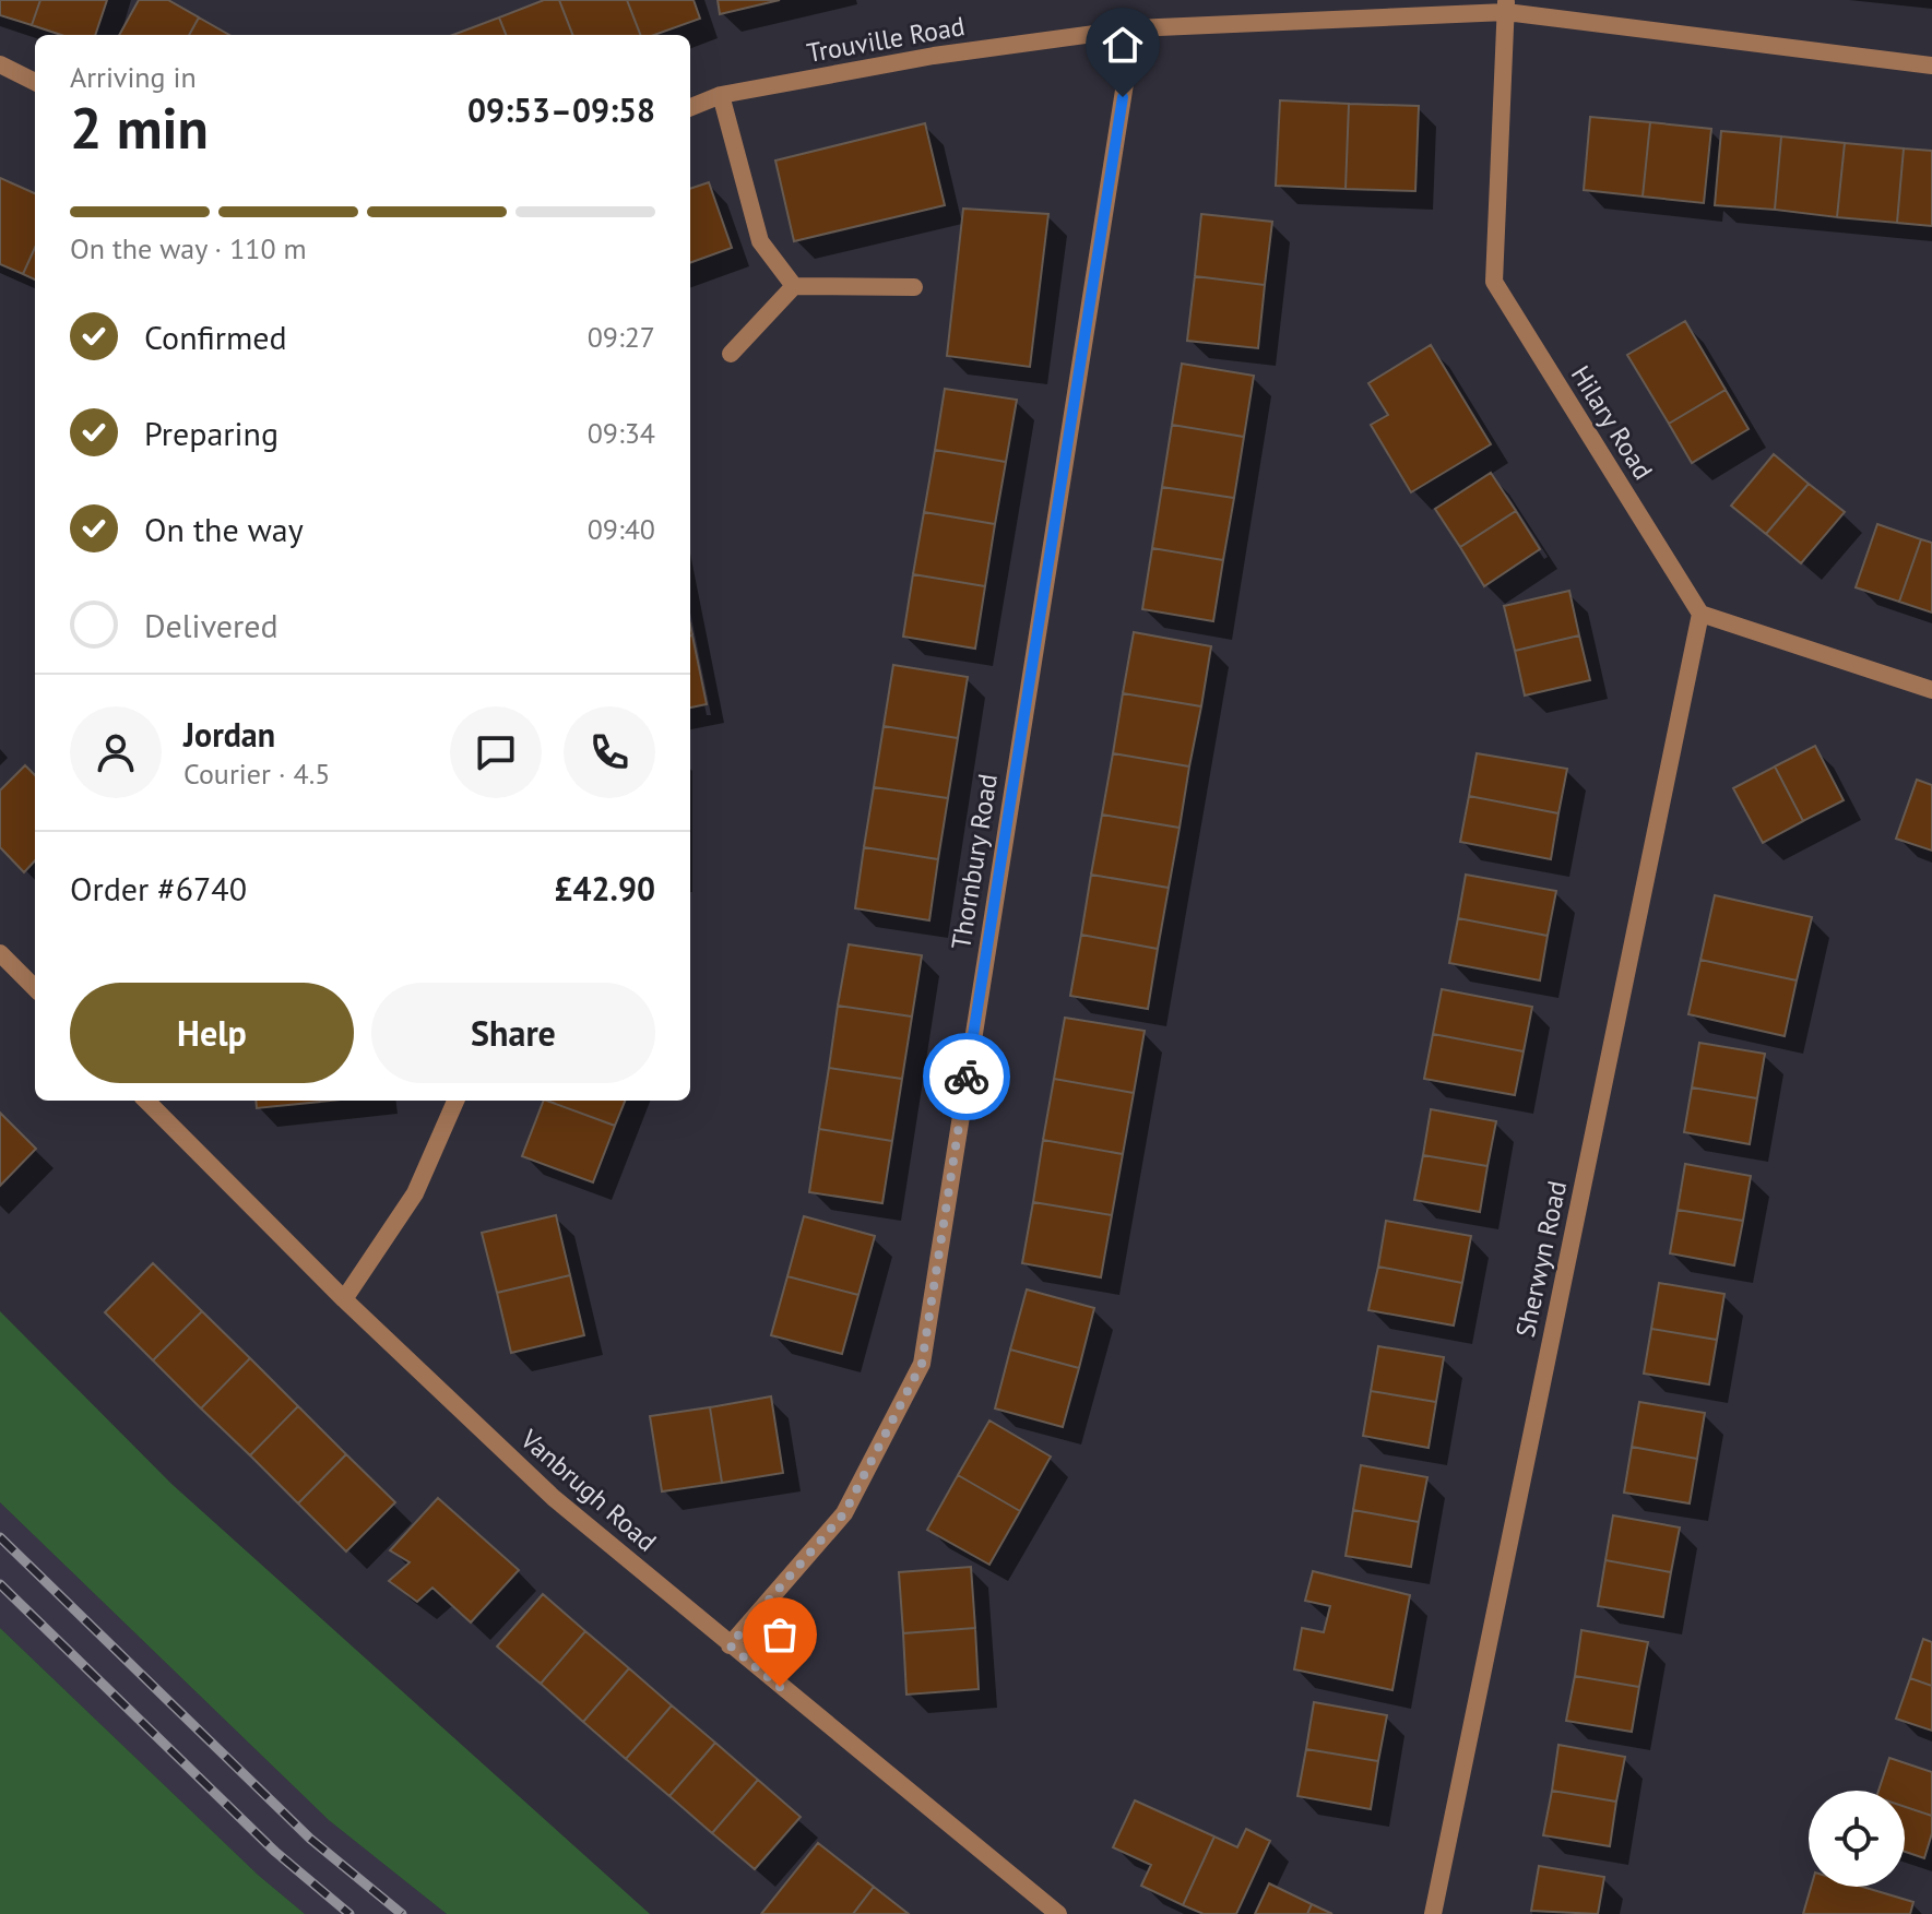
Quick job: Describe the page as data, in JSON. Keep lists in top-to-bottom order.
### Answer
{
  "streets": {
    "street": [
      "Trouville Road",
      "Hilary Road",
      "Thornbury Road",
      "Sherwyn Road",
      "Vanbrugh Road"
    ]
  },
  "crossings": [
    ["Trouville Road", "Hilary Road"],
    ["Trouville Road", "Thornbury Road"],
    ["Hilary Road", "Sherwyn Road"],
    ["Thornbury Road", "Vanbrugh Road"]
  ],
  "page": {
    "heading": ["2 min", "Arriving in", "09:53–09:58"],
    "panel": [
      "Jordan",
      "Courier · 4.5",
      "Order #6740",
      "£42.90"
    ],
    "bar": "On the way · 110 m",
    "list": [
      ["Confirmed", "09:27"],
      ["Preparing", "09:34"],
      ["On the way", "09:40"],
      "Delivered"
    ],
    "buttons": ["Help", "Share"]
  }
}
